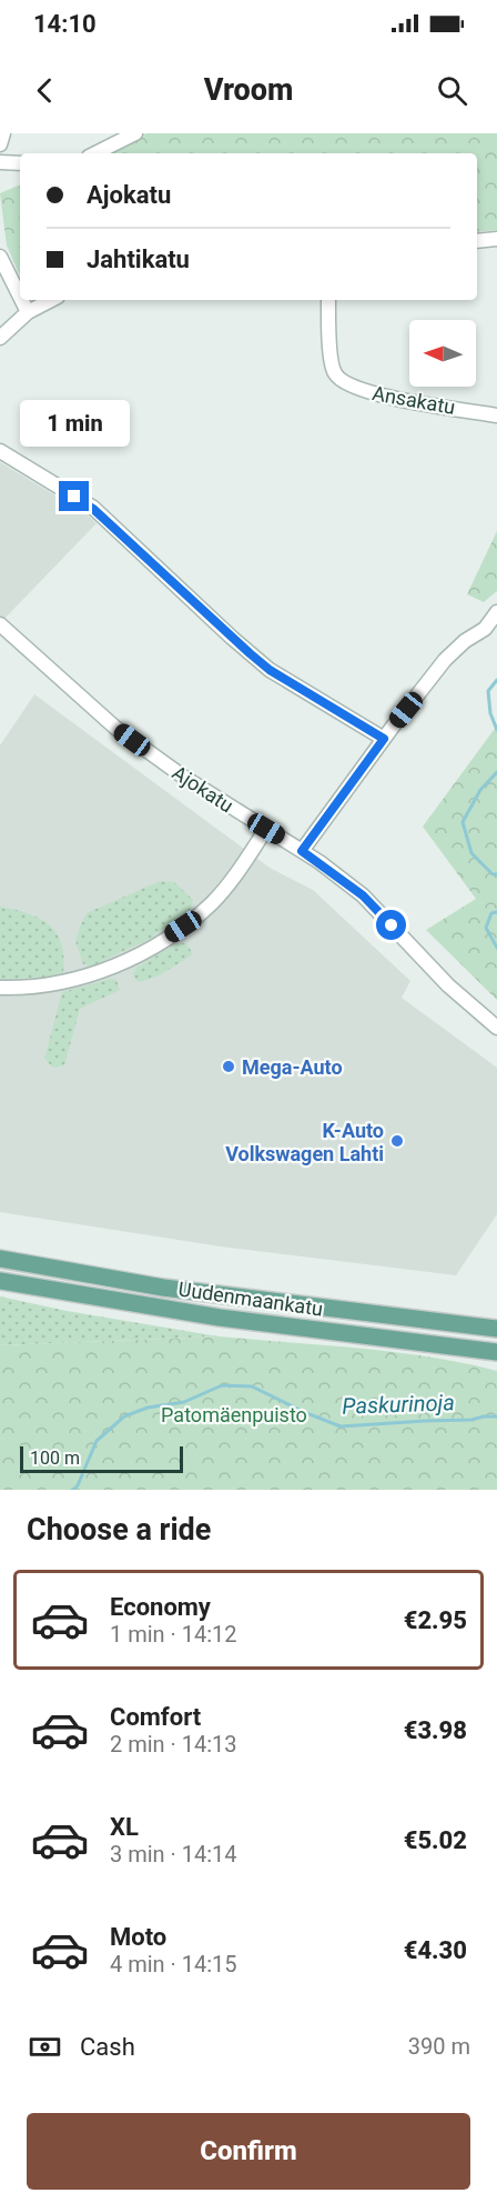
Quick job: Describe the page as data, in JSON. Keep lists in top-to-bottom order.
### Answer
{
  "streets": {
    "main road": ["Uudenmaankatu"],
    "street": ["Ansakatu", "Ajokatu"]
  },
  "water": ["Paskurinoja"],
  "parks": ["Patomäenpuisto"],
  "places": ["Mega-Auto", "K-Auto Volkswagen Lahti"],
  "scale_bar": "100 m",
  "north": "left",
  "page": {
    "status": "14:10",
    "header": "Vroom",
    "banner": ["Ajokatu", "Jahtikatu"],
    "bubble": "1 min",
    "scale": "100 m",
    "heading": "Choose a ride",
    "list": [
      {
        "name": "Economy",
        "note": "1 min · 14:12",
        "value": "€2.95"
      },
      {
        "name": "Comfort",
        "note": "2 min · 14:13",
        "value": "€3.98"
      },
      {
        "name": "XL",
        "note": "3 min · 14:14",
        "value": "€5.02"
      },
      {
        "name": "Moto",
        "note": "4 min · 14:15",
        "value": "€4.30"
      }
    ],
    "pay": ["Cash", "390 m"],
    "buttons": "Confirm"
  }
}
